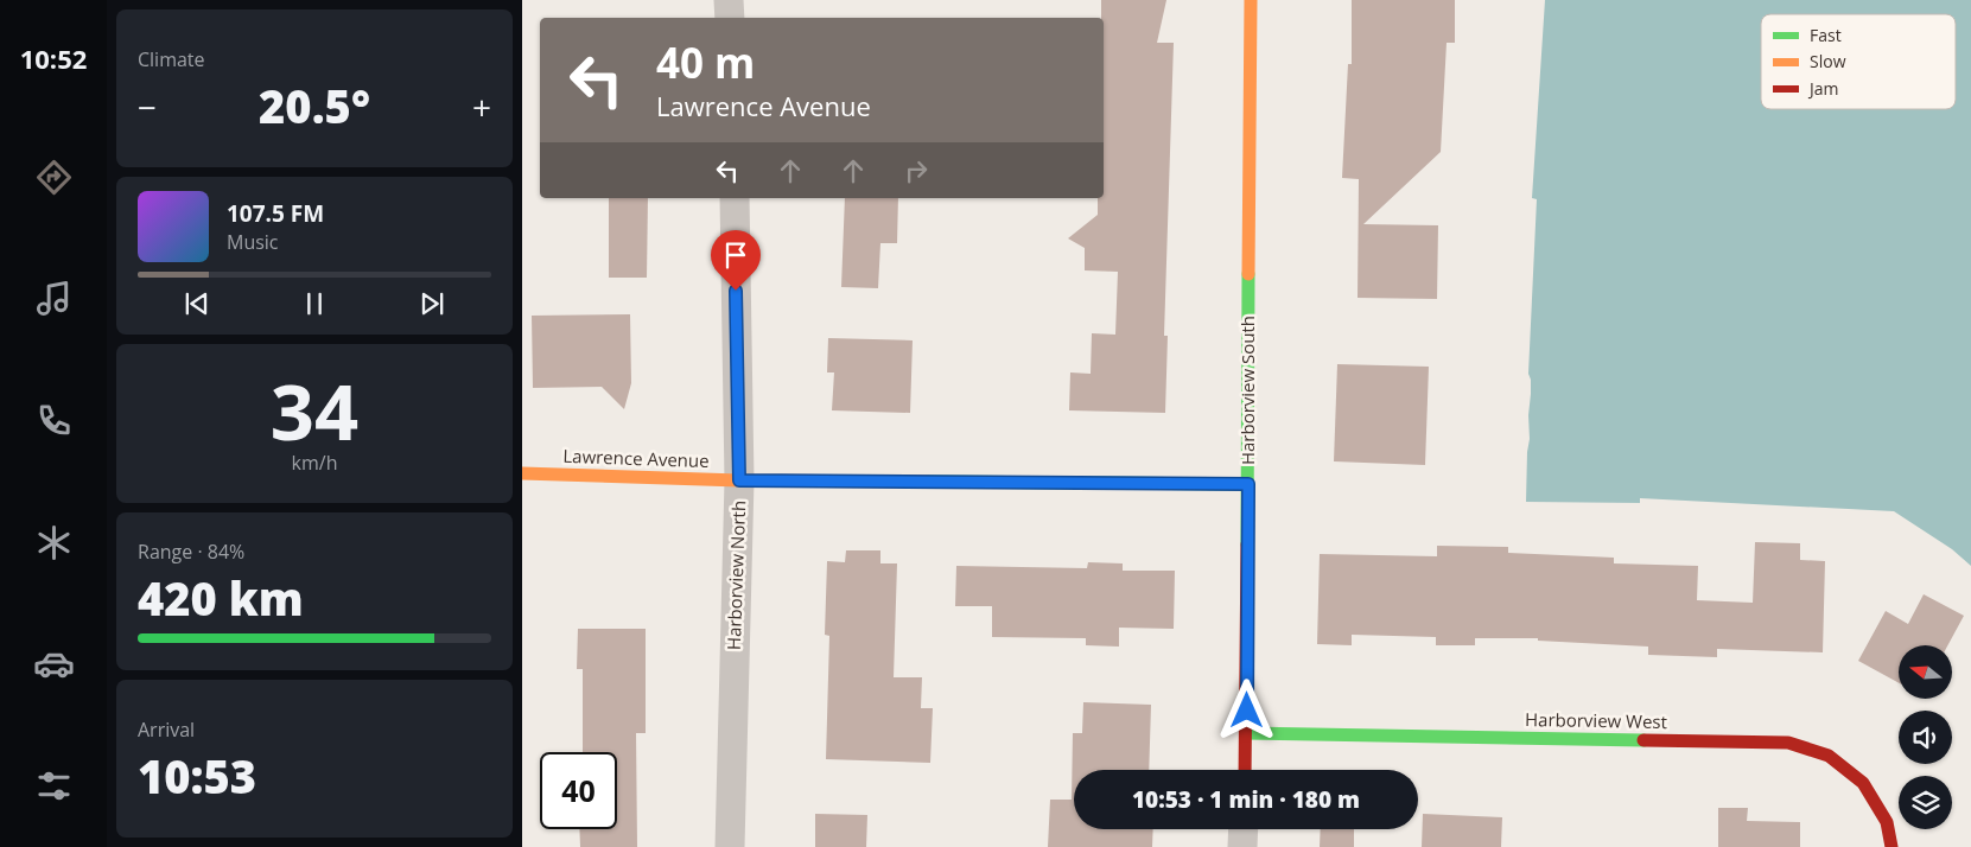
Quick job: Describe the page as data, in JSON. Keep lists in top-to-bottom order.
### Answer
{
  "streets": {
    "street": [
      "Harborview South",
      "Lawrence Avenue",
      "Harborview North",
      "Harborview West"
    ]
  },
  "crossings": [
    ["Harborview South", "Lawrence Avenue"],
    ["Harborview South", "Harborview West"],
    ["Lawrence Avenue", "Harborview North"]
  ],
  "legend": ["Fast", "Slow", "Jam"],
  "north": "left",
  "page": {
    "tabs": "10:52",
    "tile": [
      "Climate",
      ["34", "km/h"],
      ["Range · 84%", "420 km"],
      ["Arrival", "10:53"]
    ],
    "turn": ["40 m", "Lawrence Avenue"],
    "heat": ["−", "20.5°", "+"],
    "song": ["107.5 FM", "Music"],
    "limit": "40",
    "trip": "10:53 · 1 min · 180 m"
  }
}
